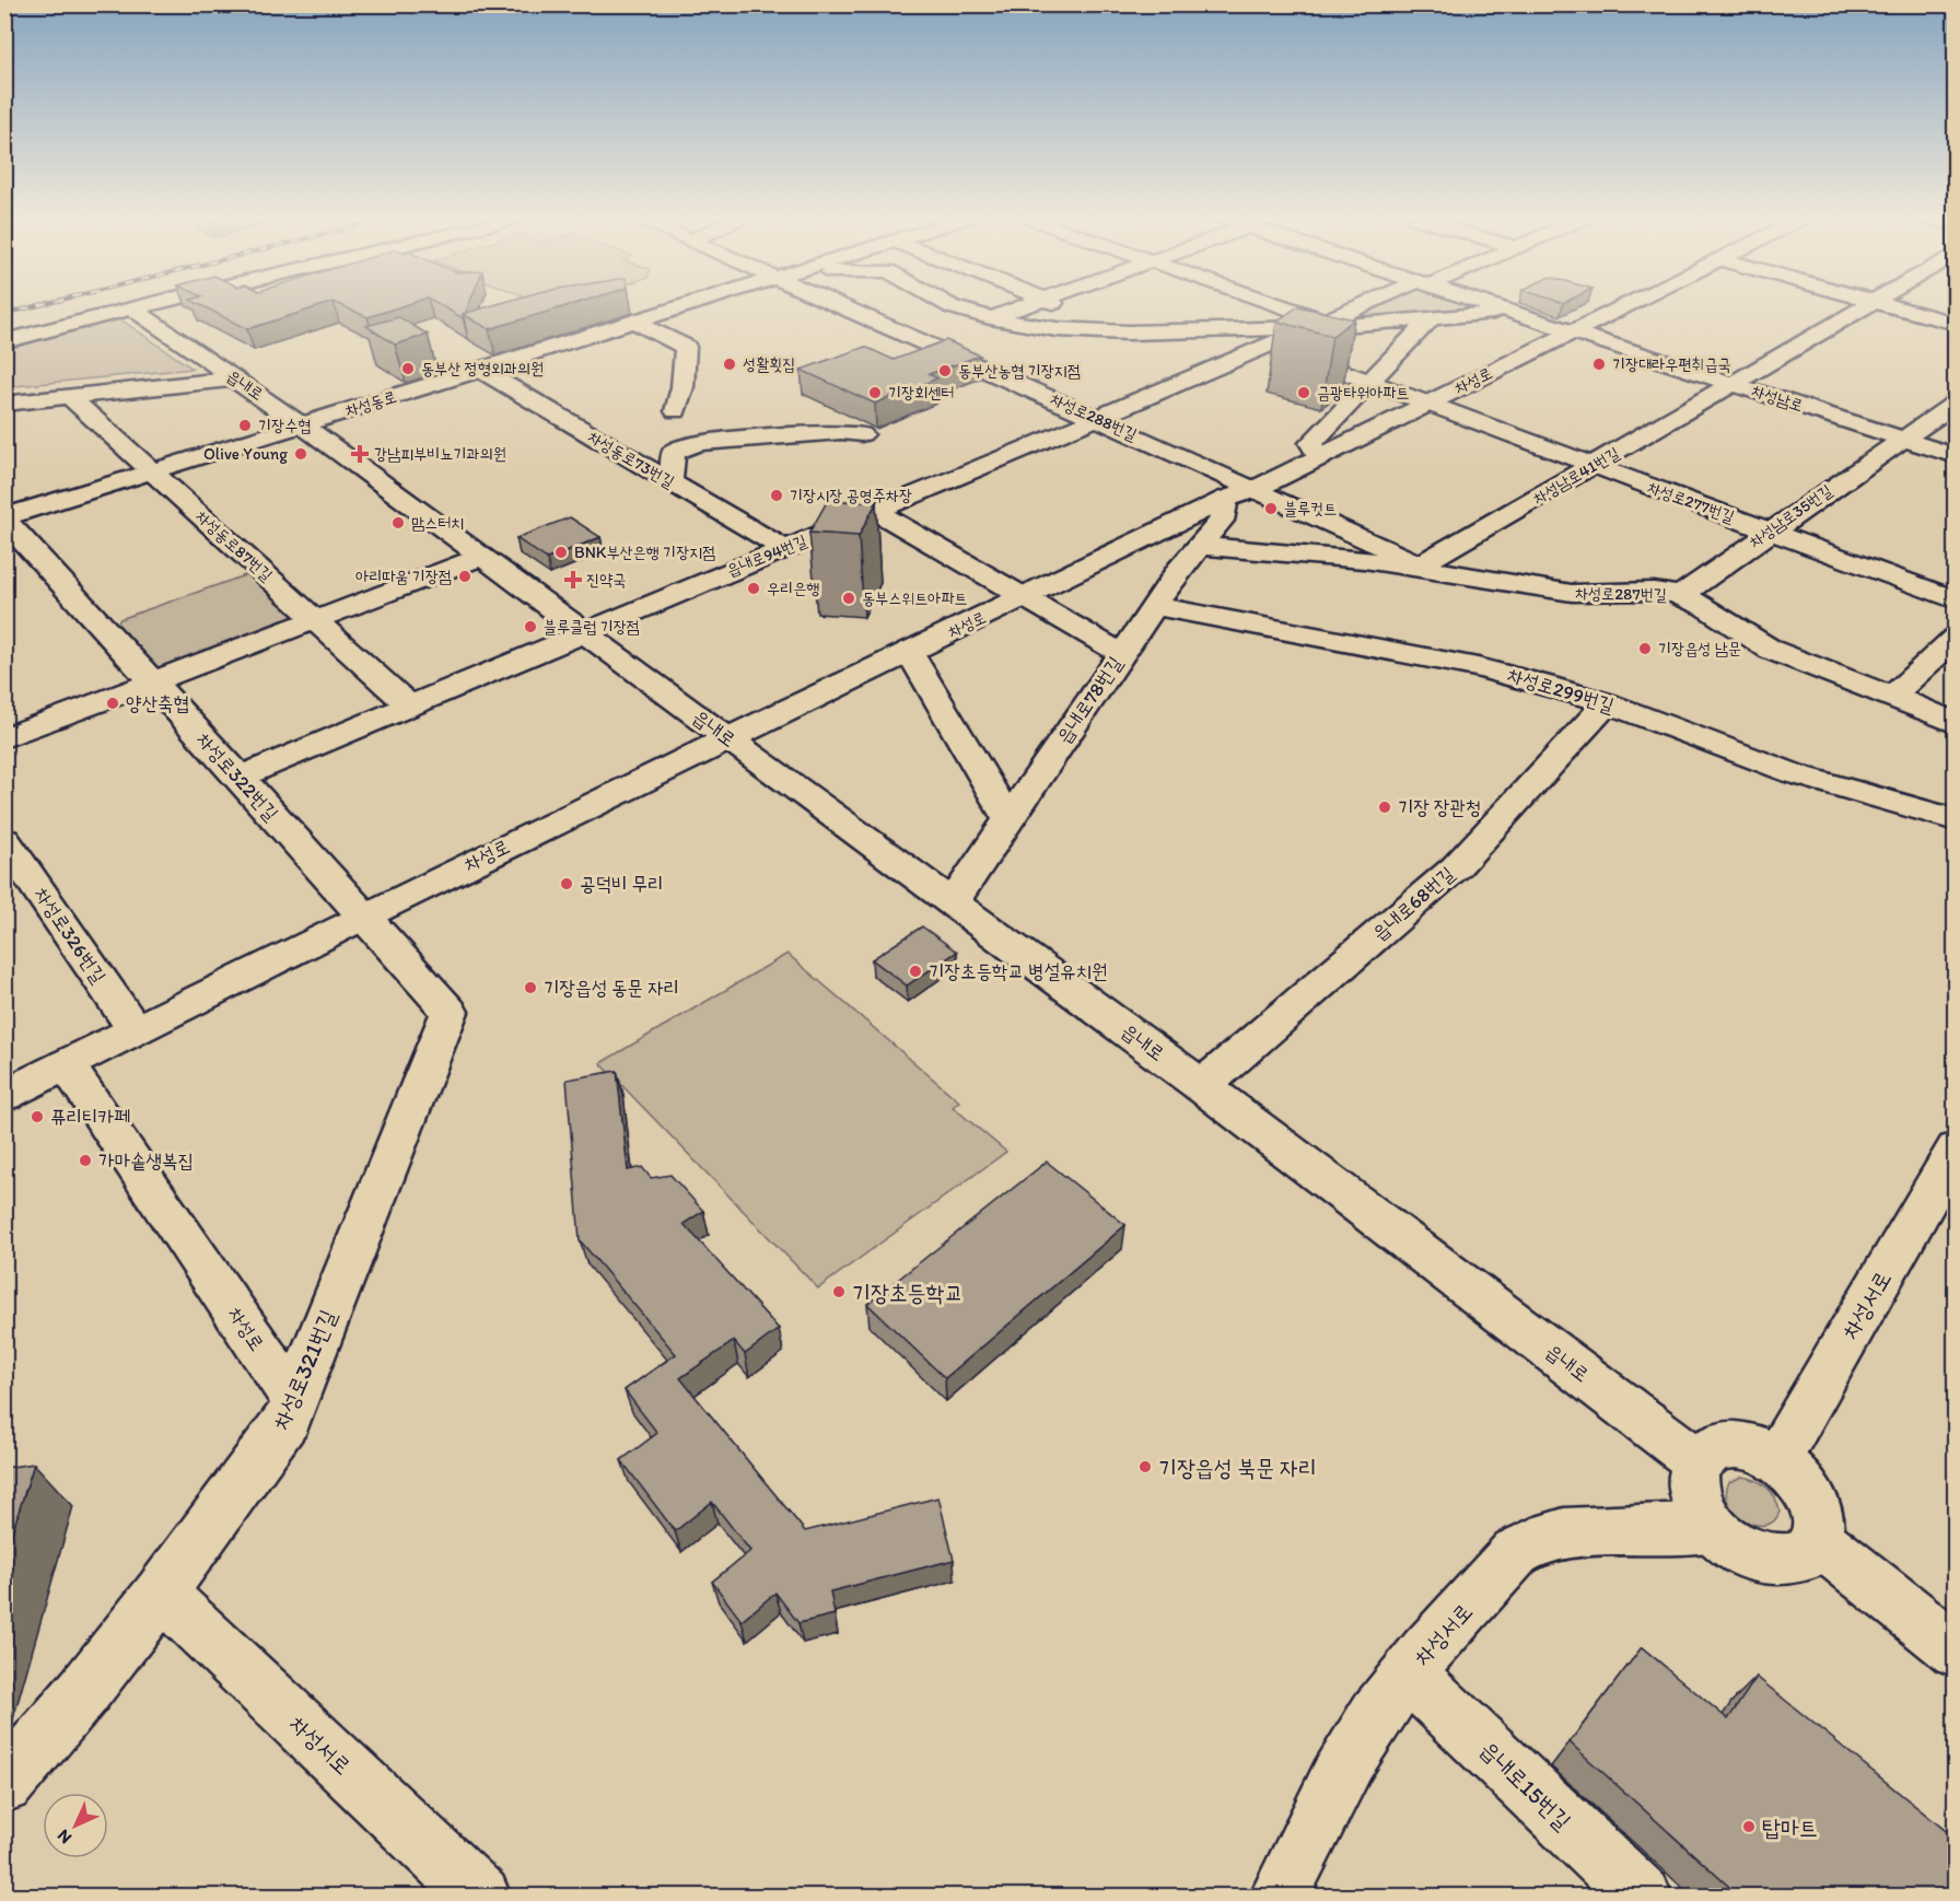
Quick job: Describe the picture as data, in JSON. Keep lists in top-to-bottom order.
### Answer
{
  "streets": {
    "street": [
      "차성로",
      "읍내로",
      "차성남로",
      "차성동로",
      "차성로288번길",
      "차성동로73번길",
      "차성남로41번길",
      "차성로277번길",
      "차성남로35번길",
      "차성동로87번길",
      "읍내로94번길",
      "차성로287번길",
      "차성로299번길",
      "읍내로78번길",
      "차성로322번길",
      "읍내로68번길",
      "차성로326번길",
      "차성서로",
      "차성로321번길",
      "읍내로15번길"
    ]
  },
  "crossings": [
    ["차성로", "읍내로"],
    ["차성로", "차성남로"],
    ["차성로", "차성로288번길"],
    ["차성로", "차성로277번길"],
    ["차성로", "차성로287번길"],
    ["차성로", "읍내로78번길"],
    ["차성로", "차성로322번길"],
    ["차성로", "차성로326번길"],
    ["차성로", "차성로321번길"],
    ["읍내로", "차성동로"],
    ["읍내로", "읍내로94번길"],
    ["읍내로", "읍내로78번길"],
    ["읍내로", "읍내로68번길"],
    ["읍내로", "차성서로"],
    ["차성남로", "차성남로41번길"],
    ["차성남로", "차성남로35번길"],
    ["차성동로", "차성동로73번길"],
    ["차성동로", "차성동로87번길"],
    ["차성동로", "차성로322번길"],
    ["차성로288번길", "읍내로94번길"],
    ["차성로288번길", "차성로287번길"],
    ["차성동로73번길", "읍내로94번길"],
    ["차성남로41번길", "차성로277번길"],
    ["차성남로41번길", "차성로287번길"],
    ["차성로277번길", "차성남로35번길"],
    ["차성남로35번길", "차성로287번길"],
    ["차성로287번길", "읍내로78번길"],
    ["차성로299번길", "읍내로78번길"],
    ["차성로299번길", "읍내로68번길"],
    ["차성로322번길", "차성로321번길"],
    ["차성서로", "차성로321번길"],
    ["차성서로", "읍내로15번길"]
  ],
  "places": {
    "other": [
      "성활횟집",
      "기장대라우편취급국",
      "동부산 정형외과의원",
      "동부산농협 기장지점",
      "기장회센터",
      "금광타워아파트",
      "기장수협",
      "Olive Young",
      "기장시장 공영주차장",
      "블루컷트",
      "맘스터치",
      "BNK부산은행 기장지점",
      "아리따움 기장점",
      "우리은행",
      "동부스위트아파트",
      "블루클럽 기장점",
      "기장읍성 남문",
      "양산축협",
      "기장 장관청",
      "공덕비 무리",
      "기장초등학교 병설유치원",
      "기장읍성 동문 자리",
      "퓨리티카페",
      "가마솥생복집",
      "기장초등학교",
      "기장읍성 북문 자리",
      "탑마트"
    ],
    "health": ["강남피부비뇨기과의원", "진약국"]
  },
  "north": "bottom left"
}
